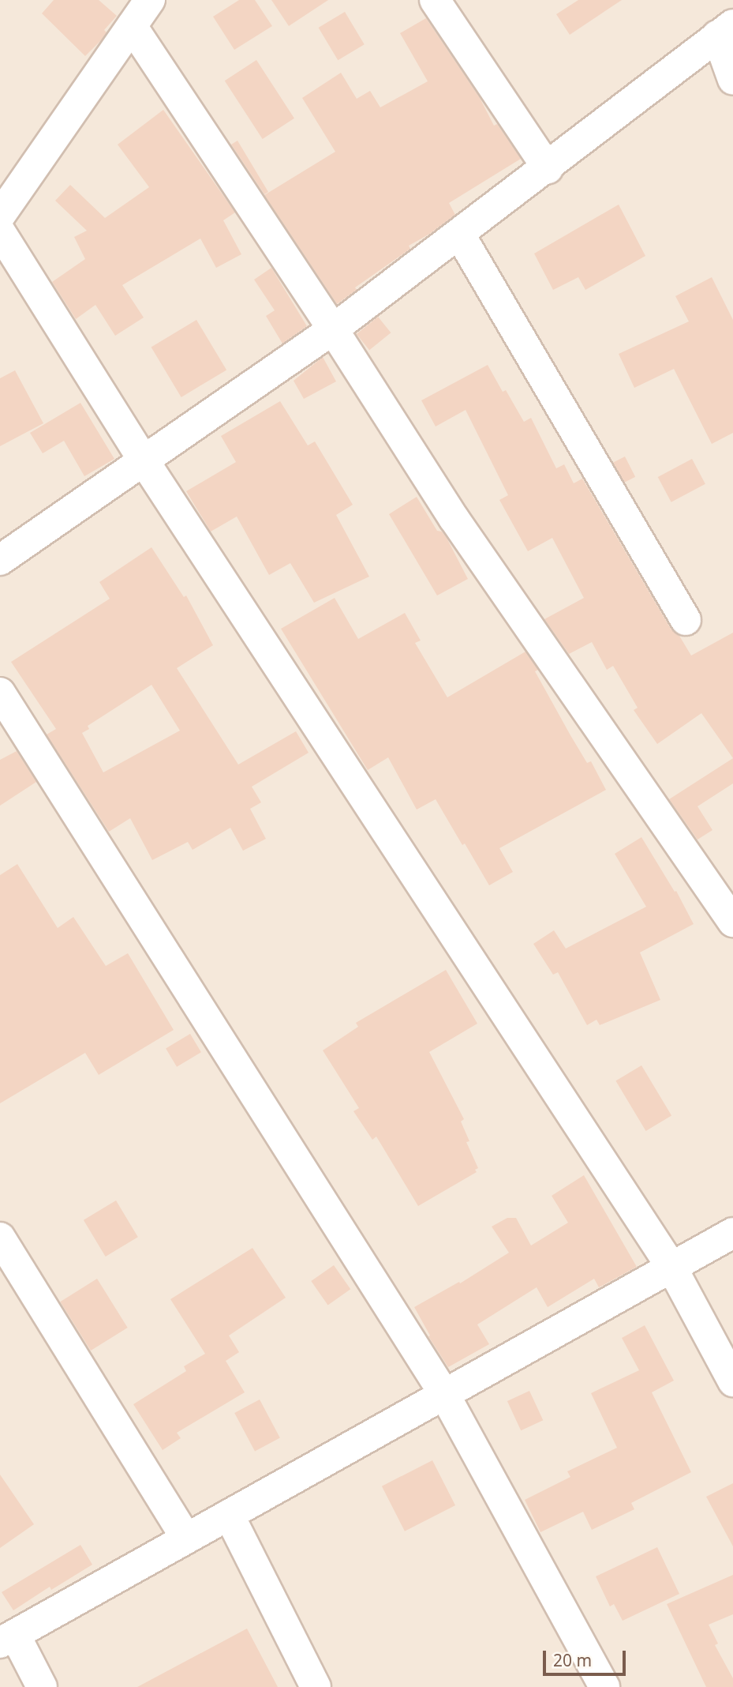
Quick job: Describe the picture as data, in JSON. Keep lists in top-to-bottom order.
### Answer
{
  "scale_bar": "20 m"
}
